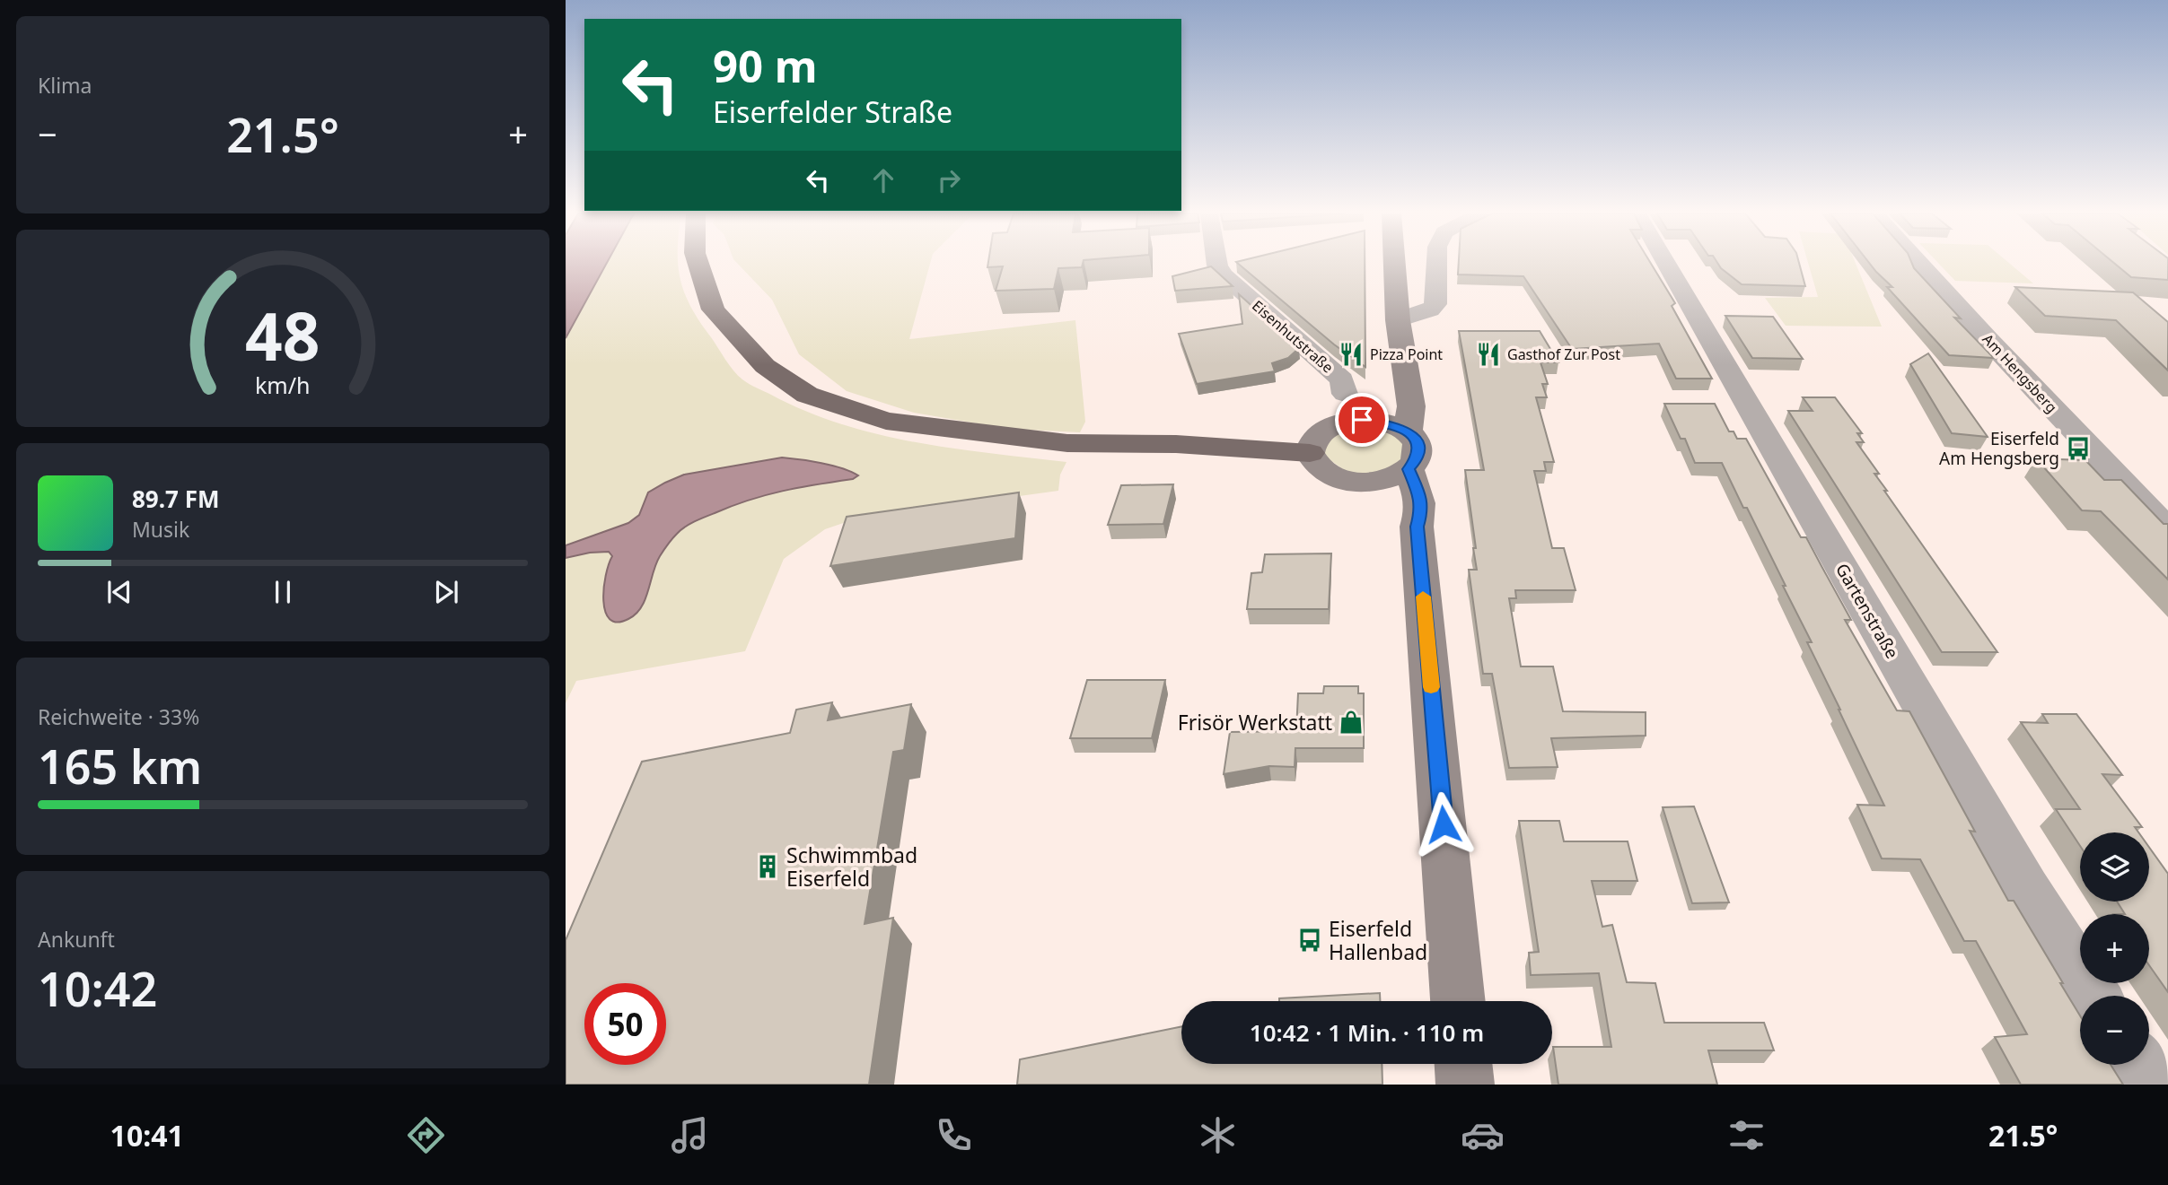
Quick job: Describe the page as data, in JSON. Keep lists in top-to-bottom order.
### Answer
{
  "streets": {
    "street": ["Eisenhutstraße", "Am Hengsberg", "Gartenstraße"]
  },
  "places": {
    "restaurant": ["Pizza Point", "Gasthof Zur Post"],
    "bus stop": ["Eiserfeld Am Hengsberg", "Eiserfeld Hallenbad"],
    "shop": ["Frisör Werkstatt"],
    "building": ["Schwimmbad Eiserfeld"]
  },
  "page": {
    "tile": [
      "Klima",
      ["Reichweite · 33%", "165 km"],
      ["Ankunft", "10:42"]
    ],
    "turn": ["90 m", "Eiserfelder Straße"],
    "heat": ["−", "21.5°", "+"],
    "song": ["89.7 FM", "Musik"],
    "map_buttons": ["+", "−"],
    "limit": "50",
    "trip": "10:42 · 1 Min. · 110 m",
    "tabs": ["10:41", "21.5°"],
    "gauge": ["48", "km/h"]
  }
}
